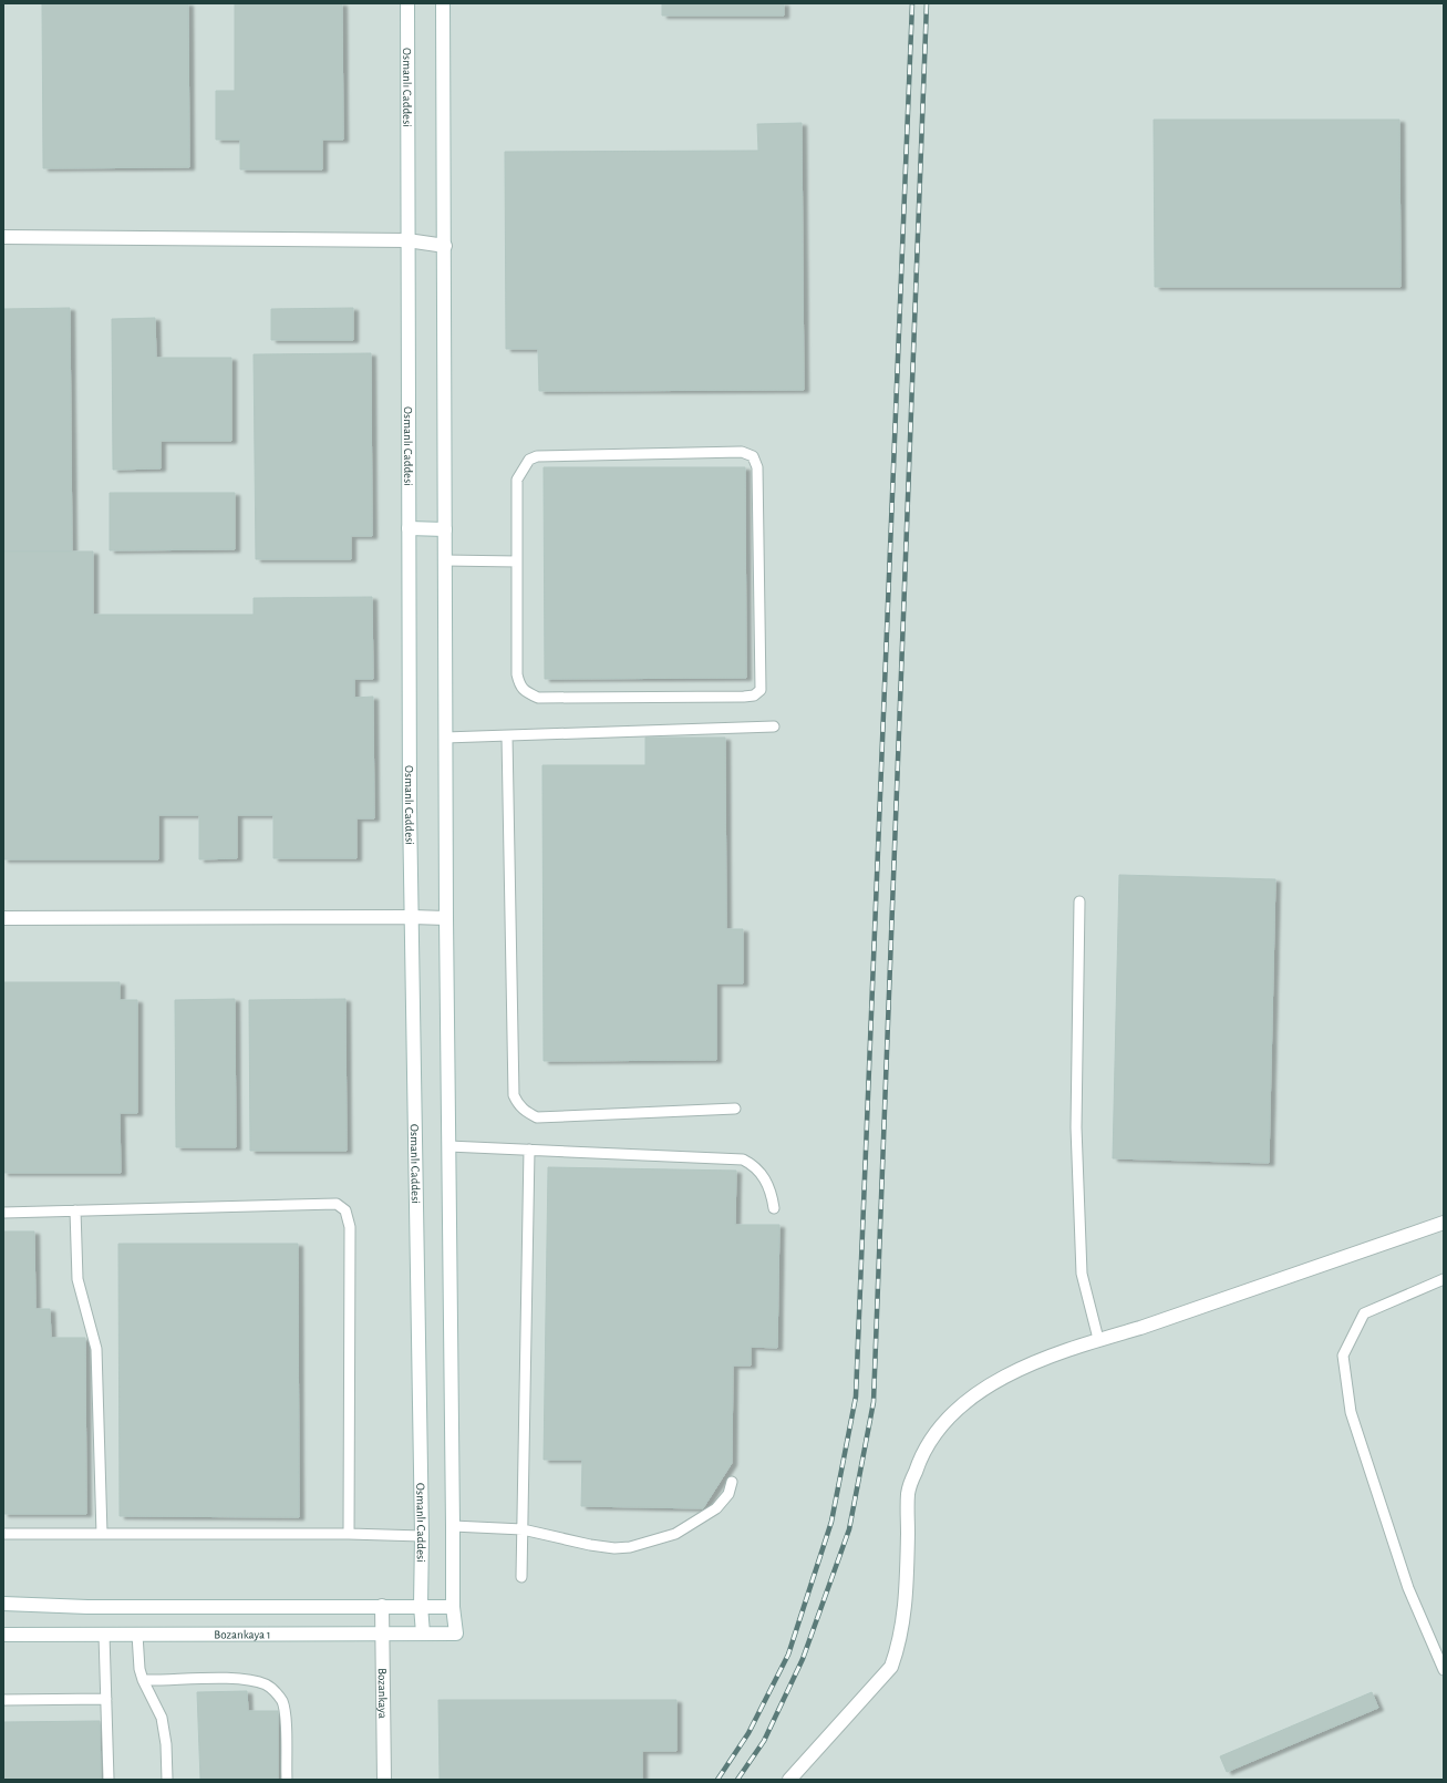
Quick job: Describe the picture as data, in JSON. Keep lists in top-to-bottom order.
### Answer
{
  "streets": {
    "street": ["Osmanlı Caddesi", "Bozankaya 1", "Bozankaya"]
  },
  "crossings": [
    ["Osmanlı Caddesi", "Bozankaya 1"],
    ["Bozankaya 1", "Bozankaya"]
  ]
}
